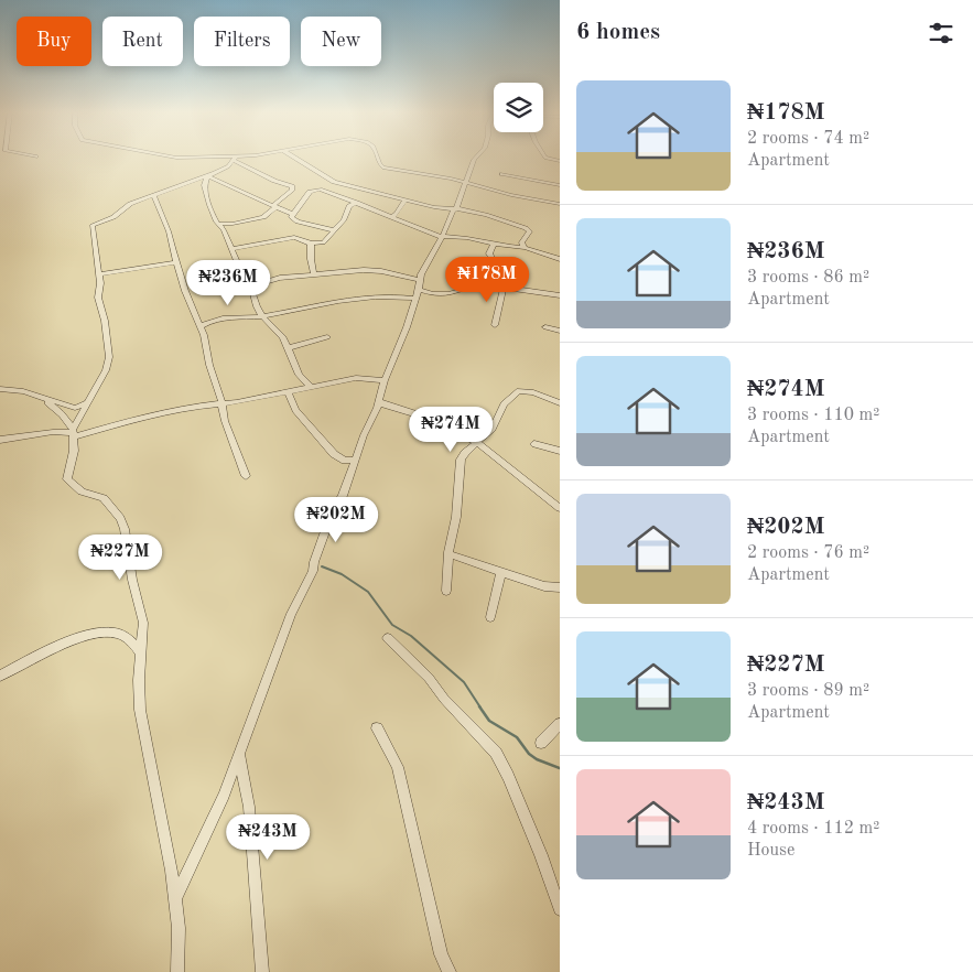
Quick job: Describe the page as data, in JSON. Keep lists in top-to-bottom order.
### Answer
{
  "page": {
    "heading": "6 homes",
    "chip": [
      "Buy",
      "Rent",
      "Filters",
      "New"
    ],
    "list": [
      {
        "name": "₦178M",
        "note": "2 rooms · 74 m² · Apartment"
      },
      {
        "name": "₦236M",
        "note": "3 rooms · 86 m² · Apartment"
      },
      {
        "name": "₦274M",
        "note": "3 rooms · 110 m² · Apartment"
      },
      {
        "name": "₦202M",
        "note": "2 rooms · 76 m² · Apartment"
      },
      {
        "name": "₦227M",
        "note": "3 rooms · 89 m² · Apartment"
      },
      {
        "name": "₦243M",
        "note": "4 rooms · 112 m² · House"
      }
    ],
    "price": [
      "₦178M",
      "₦236M",
      "₦274M",
      "₦202M",
      "₦227M",
      "₦243M"
    ]
  }
}
